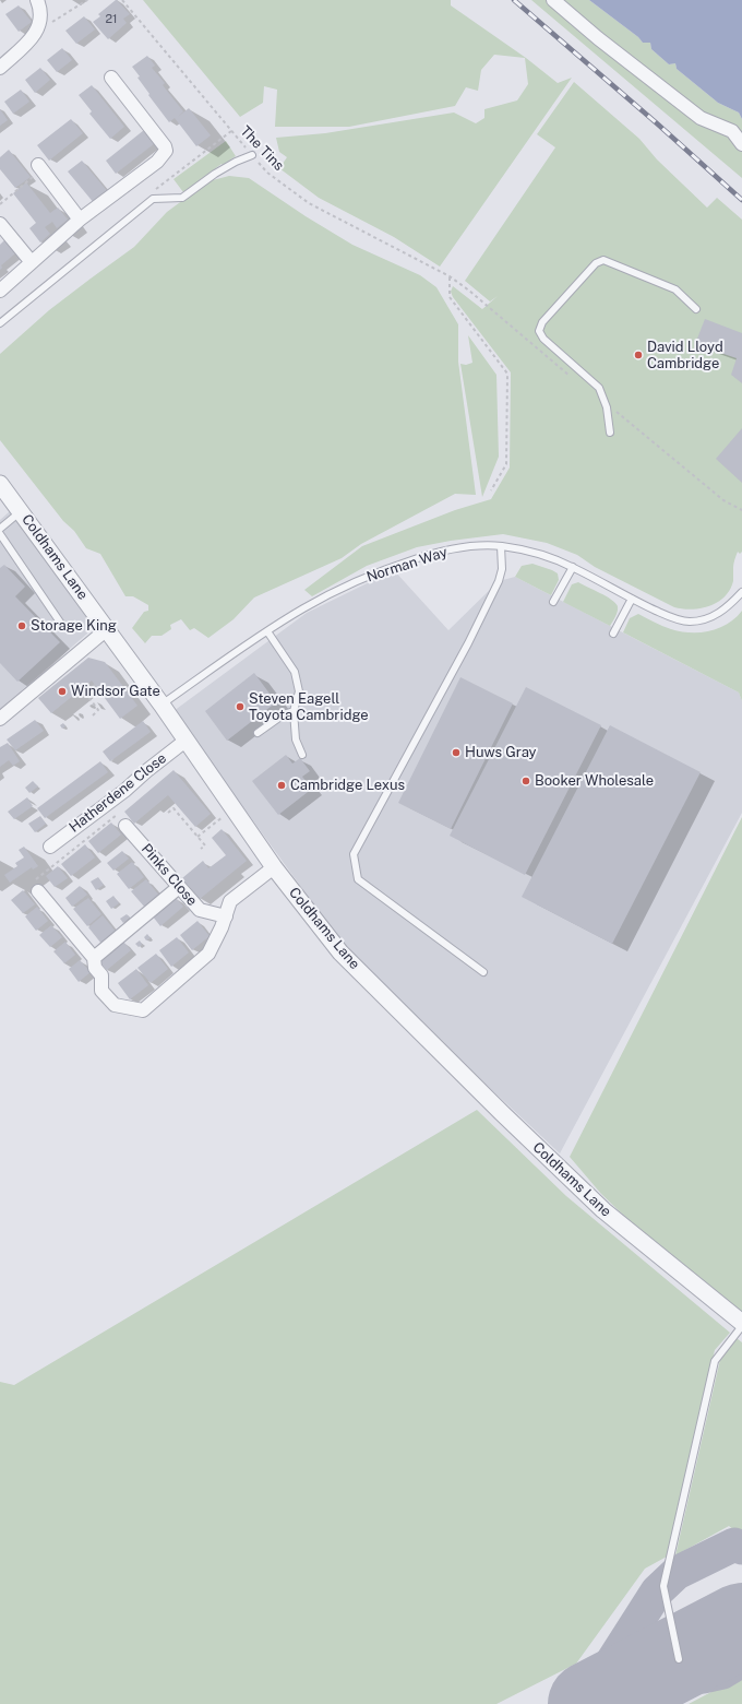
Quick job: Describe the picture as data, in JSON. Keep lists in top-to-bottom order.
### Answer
{
  "streets": {
    "street": ["Coldhams Lane", "Hatherdene Close", "Pinks Close"],
    "lane": ["Norman Way"],
    "path": ["The Tins"]
  },
  "crossings": [
    ["Coldhams Lane", "Norman Way"],
    ["Coldhams Lane", "Hatherdene Close"]
  ],
  "places": [
    "David Lloyd Cambridge",
    "Storage King",
    "Windsor Gate",
    "Steven Eagell Toyota Cambridge",
    "Huws Gray",
    "Booker Wholesale",
    "Cambridge Lexus"
  ],
  "house_numbers": ["21"]
}
